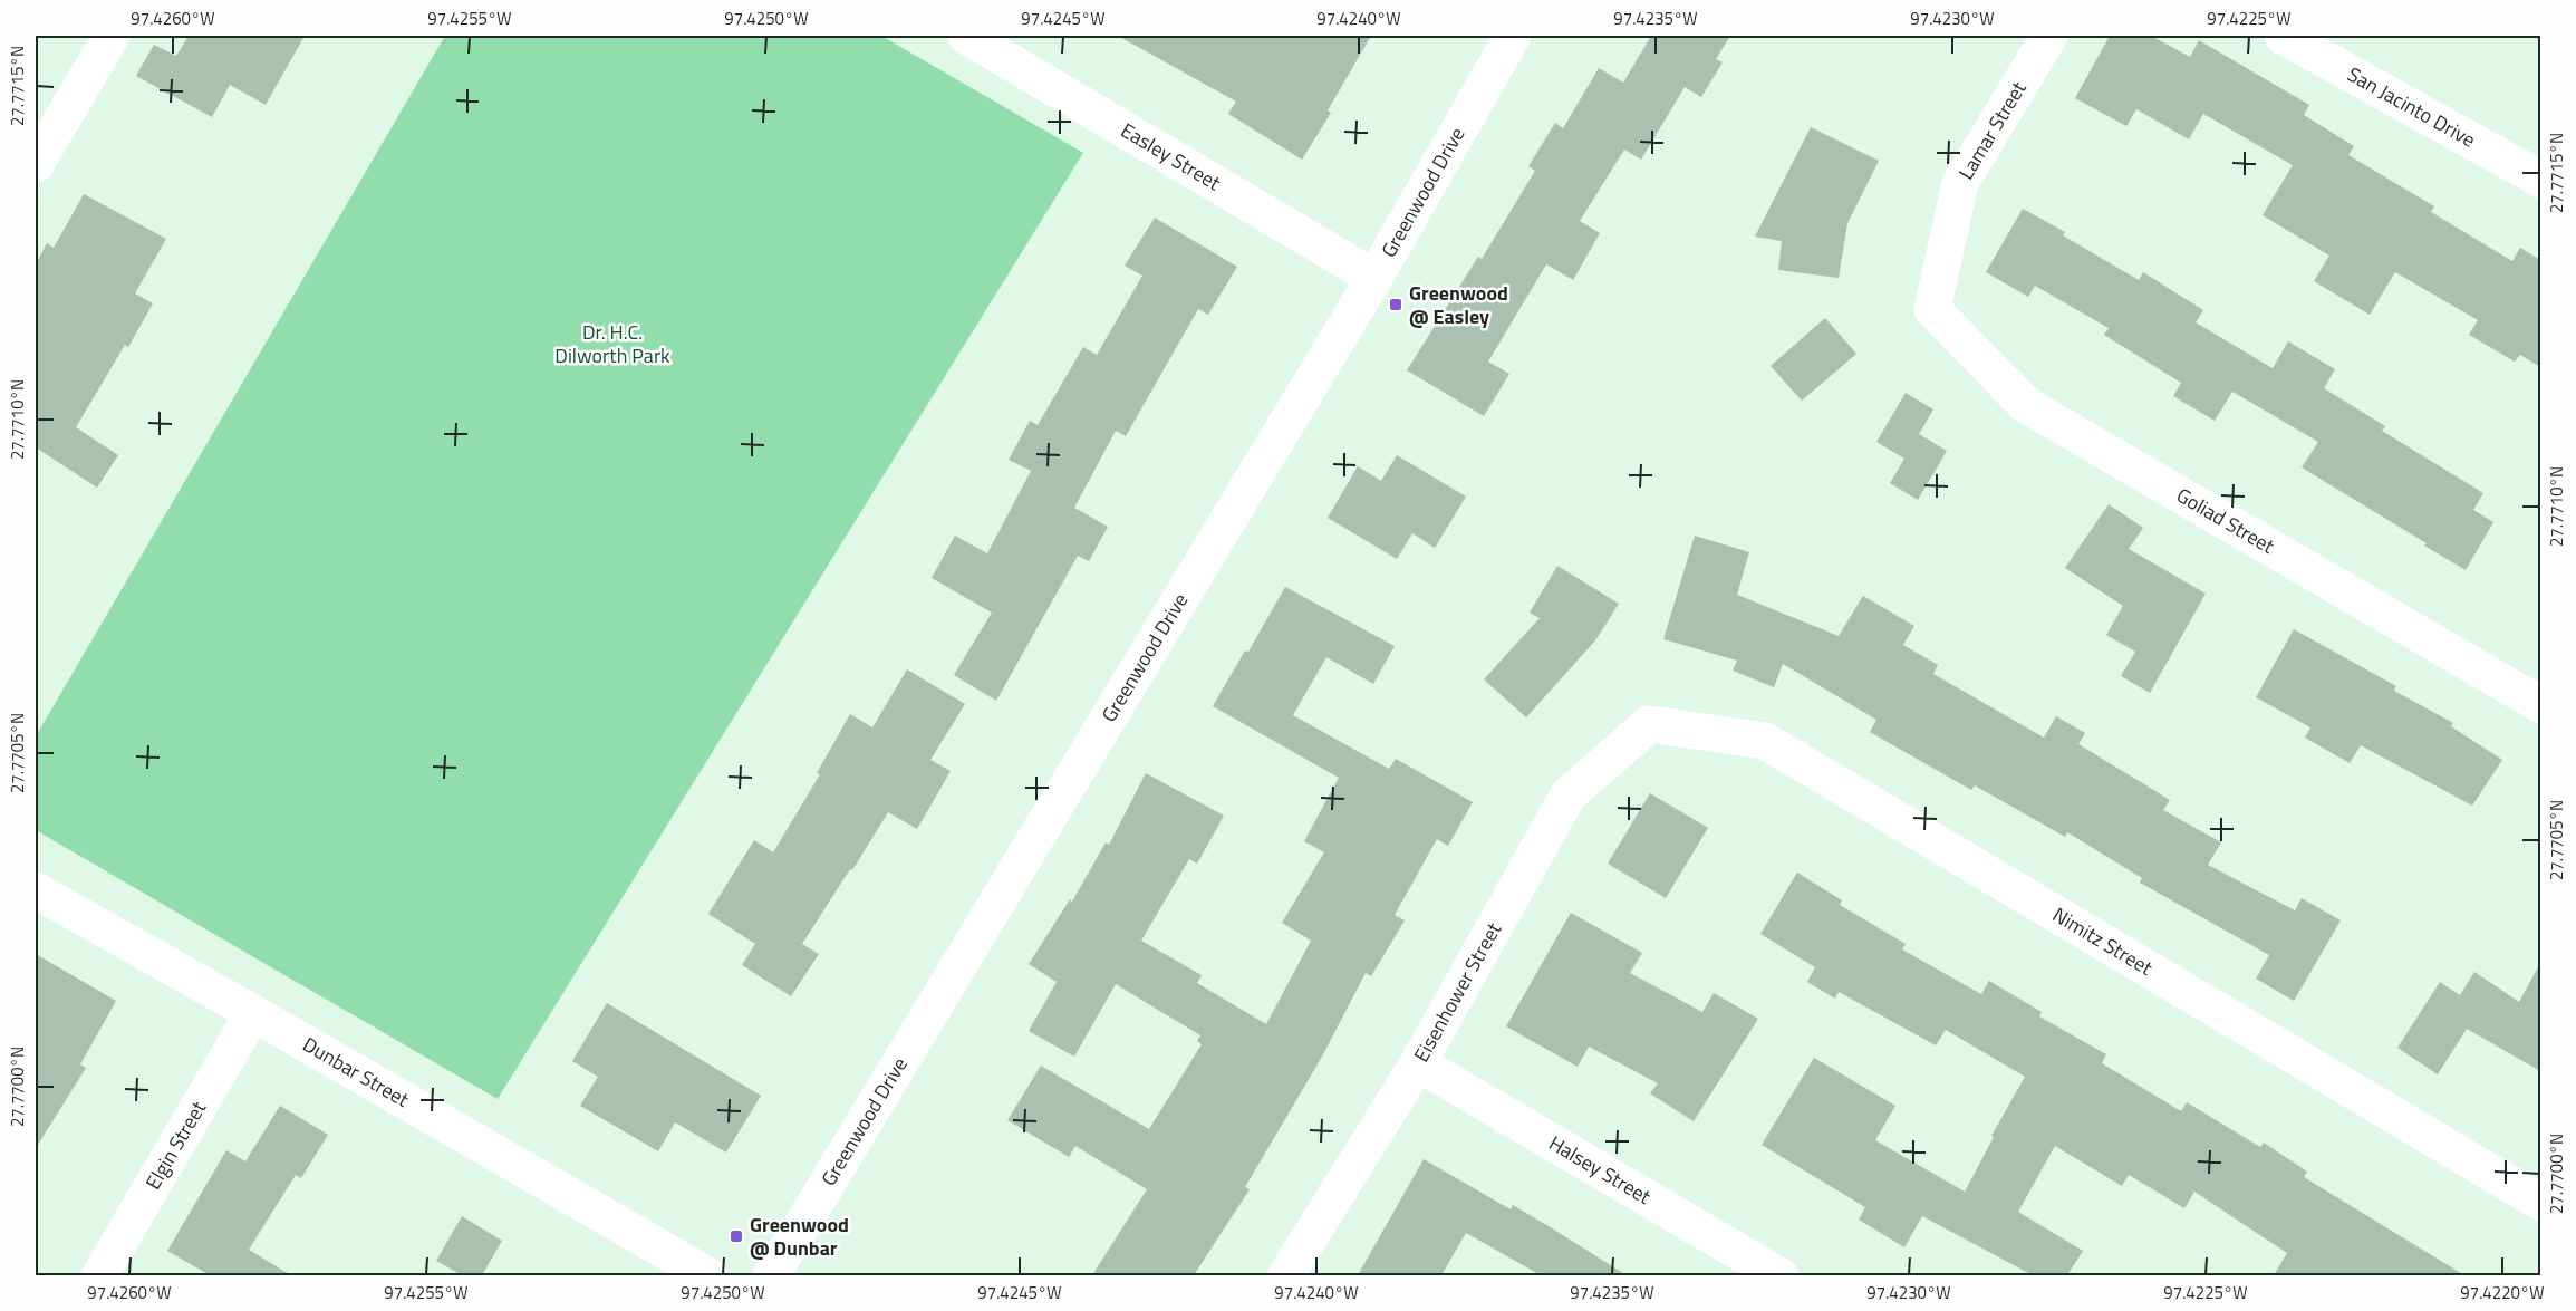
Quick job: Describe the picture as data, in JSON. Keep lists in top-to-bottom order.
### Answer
{
  "streets": {
    "street": [
      "San Jacinto Drive",
      "Lamar Street",
      "Easley Street",
      "Greenwood Drive",
      "Goliad Street",
      "Nimitz Street",
      "Eisenhower Street",
      "Dunbar Street",
      "Elgin Street",
      "Halsey Street"
    ]
  },
  "crossings": [
    ["Lamar Street", "Goliad Street"],
    ["Easley Street", "Greenwood Drive"],
    ["Nimitz Street", "Eisenhower Street"],
    ["Eisenhower Street", "Halsey Street"],
    ["Dunbar Street", "Elgin Street"]
  ],
  "parks": ["Dr. H.C. Dilworth Park"],
  "places": {
    "transit": ["Greenwood @ Easley", "Greenwood @ Dunbar"]
  },
  "coordinates": [
    "97.4260°W",
    "97.4255°W",
    "97.4250°W",
    "97.4245°W",
    "97.4240°W",
    "97.4235°W",
    "97.4230°W",
    "97.4225°W",
    "27.7715°N",
    "27.7710°N",
    "27.7705°N",
    "27.7700°N",
    "97.4220°W"
  ]
}
